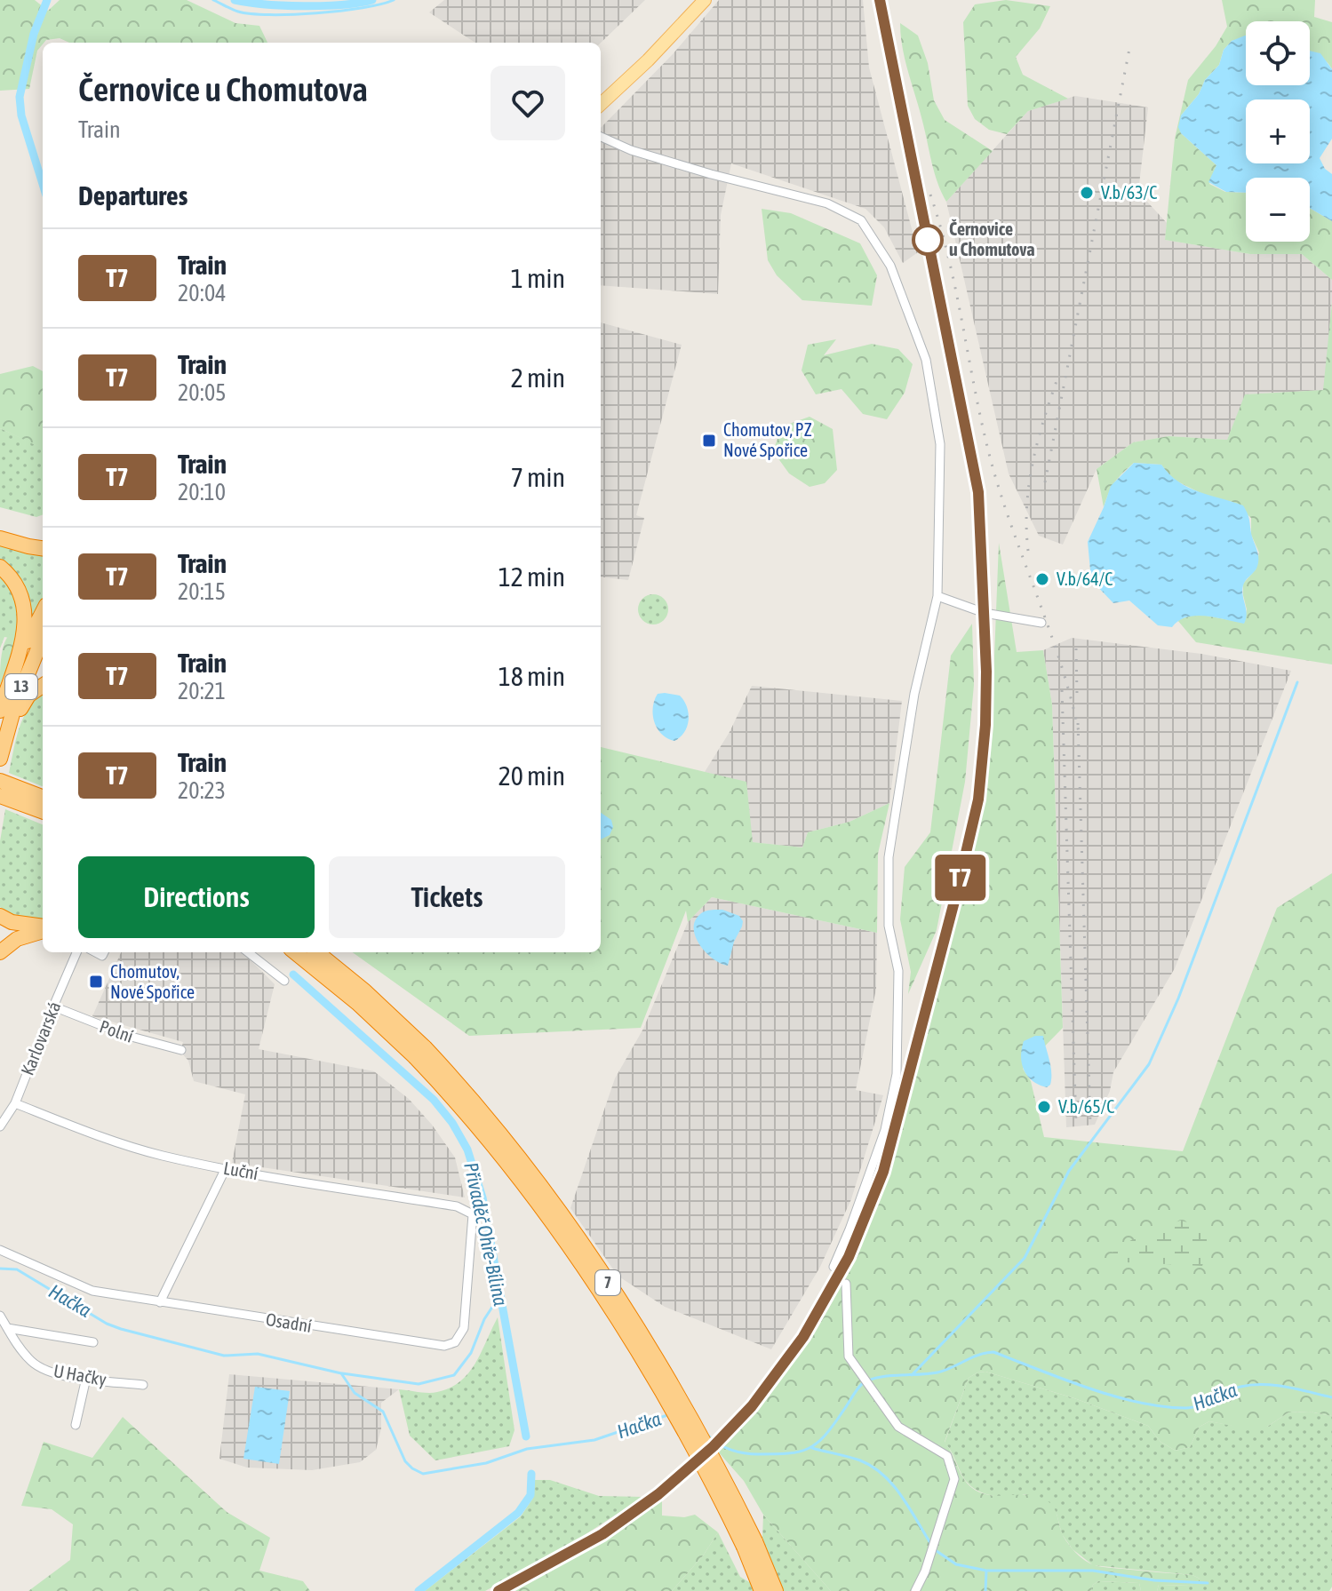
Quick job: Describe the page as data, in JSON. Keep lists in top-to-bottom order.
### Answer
{
  "streets": {
    "highway": ["13", "7"],
    "street": [
      "Polní",
      "Karlovarská",
      "Luční",
      "Osadní",
      "U Hačky"
    ]
  },
  "crossings": [
    ["Polní", "Karlovarská"],
    ["Karlovarská", "Luční"],
    ["Luční", "Osadní"]
  ],
  "water": ["Přivaděč Ohře-Bílina", "Hačka"],
  "places": {
    "other": [
      "V.b/63/C",
      "Černovice u Chomutova",
      "V.b/64/C",
      "V.b/65/C"
    ],
    "transit": ["Chomutov, PZ Nové Spořice", "Chomutov, Nové Spořice"]
  },
  "page": {
    "on_map": "T7",
    "map_buttons": ["+", "−"],
    "heading": [
      ["Černovice u Chomutova", "Train"],
      "Departures"
    ],
    "list": [
      {
        "mark": "T7",
        "name": "Train",
        "note": "20:04",
        "value": "1 min"
      },
      {
        "mark": "T7",
        "name": "Train",
        "note": "20:05",
        "value": "2 min"
      },
      {
        "mark": "T7",
        "name": "Train",
        "note": "20:10",
        "value": "7 min"
      },
      {
        "mark": "T7",
        "name": "Train",
        "note": "20:15",
        "value": "12 min"
      },
      {
        "mark": "T7",
        "name": "Train",
        "note": "20:21",
        "value": "18 min"
      },
      {
        "mark": "T7",
        "name": "Train",
        "note": "20:23",
        "value": "20 min"
      }
    ],
    "buttons": ["Directions", "Tickets"]
  }
}
